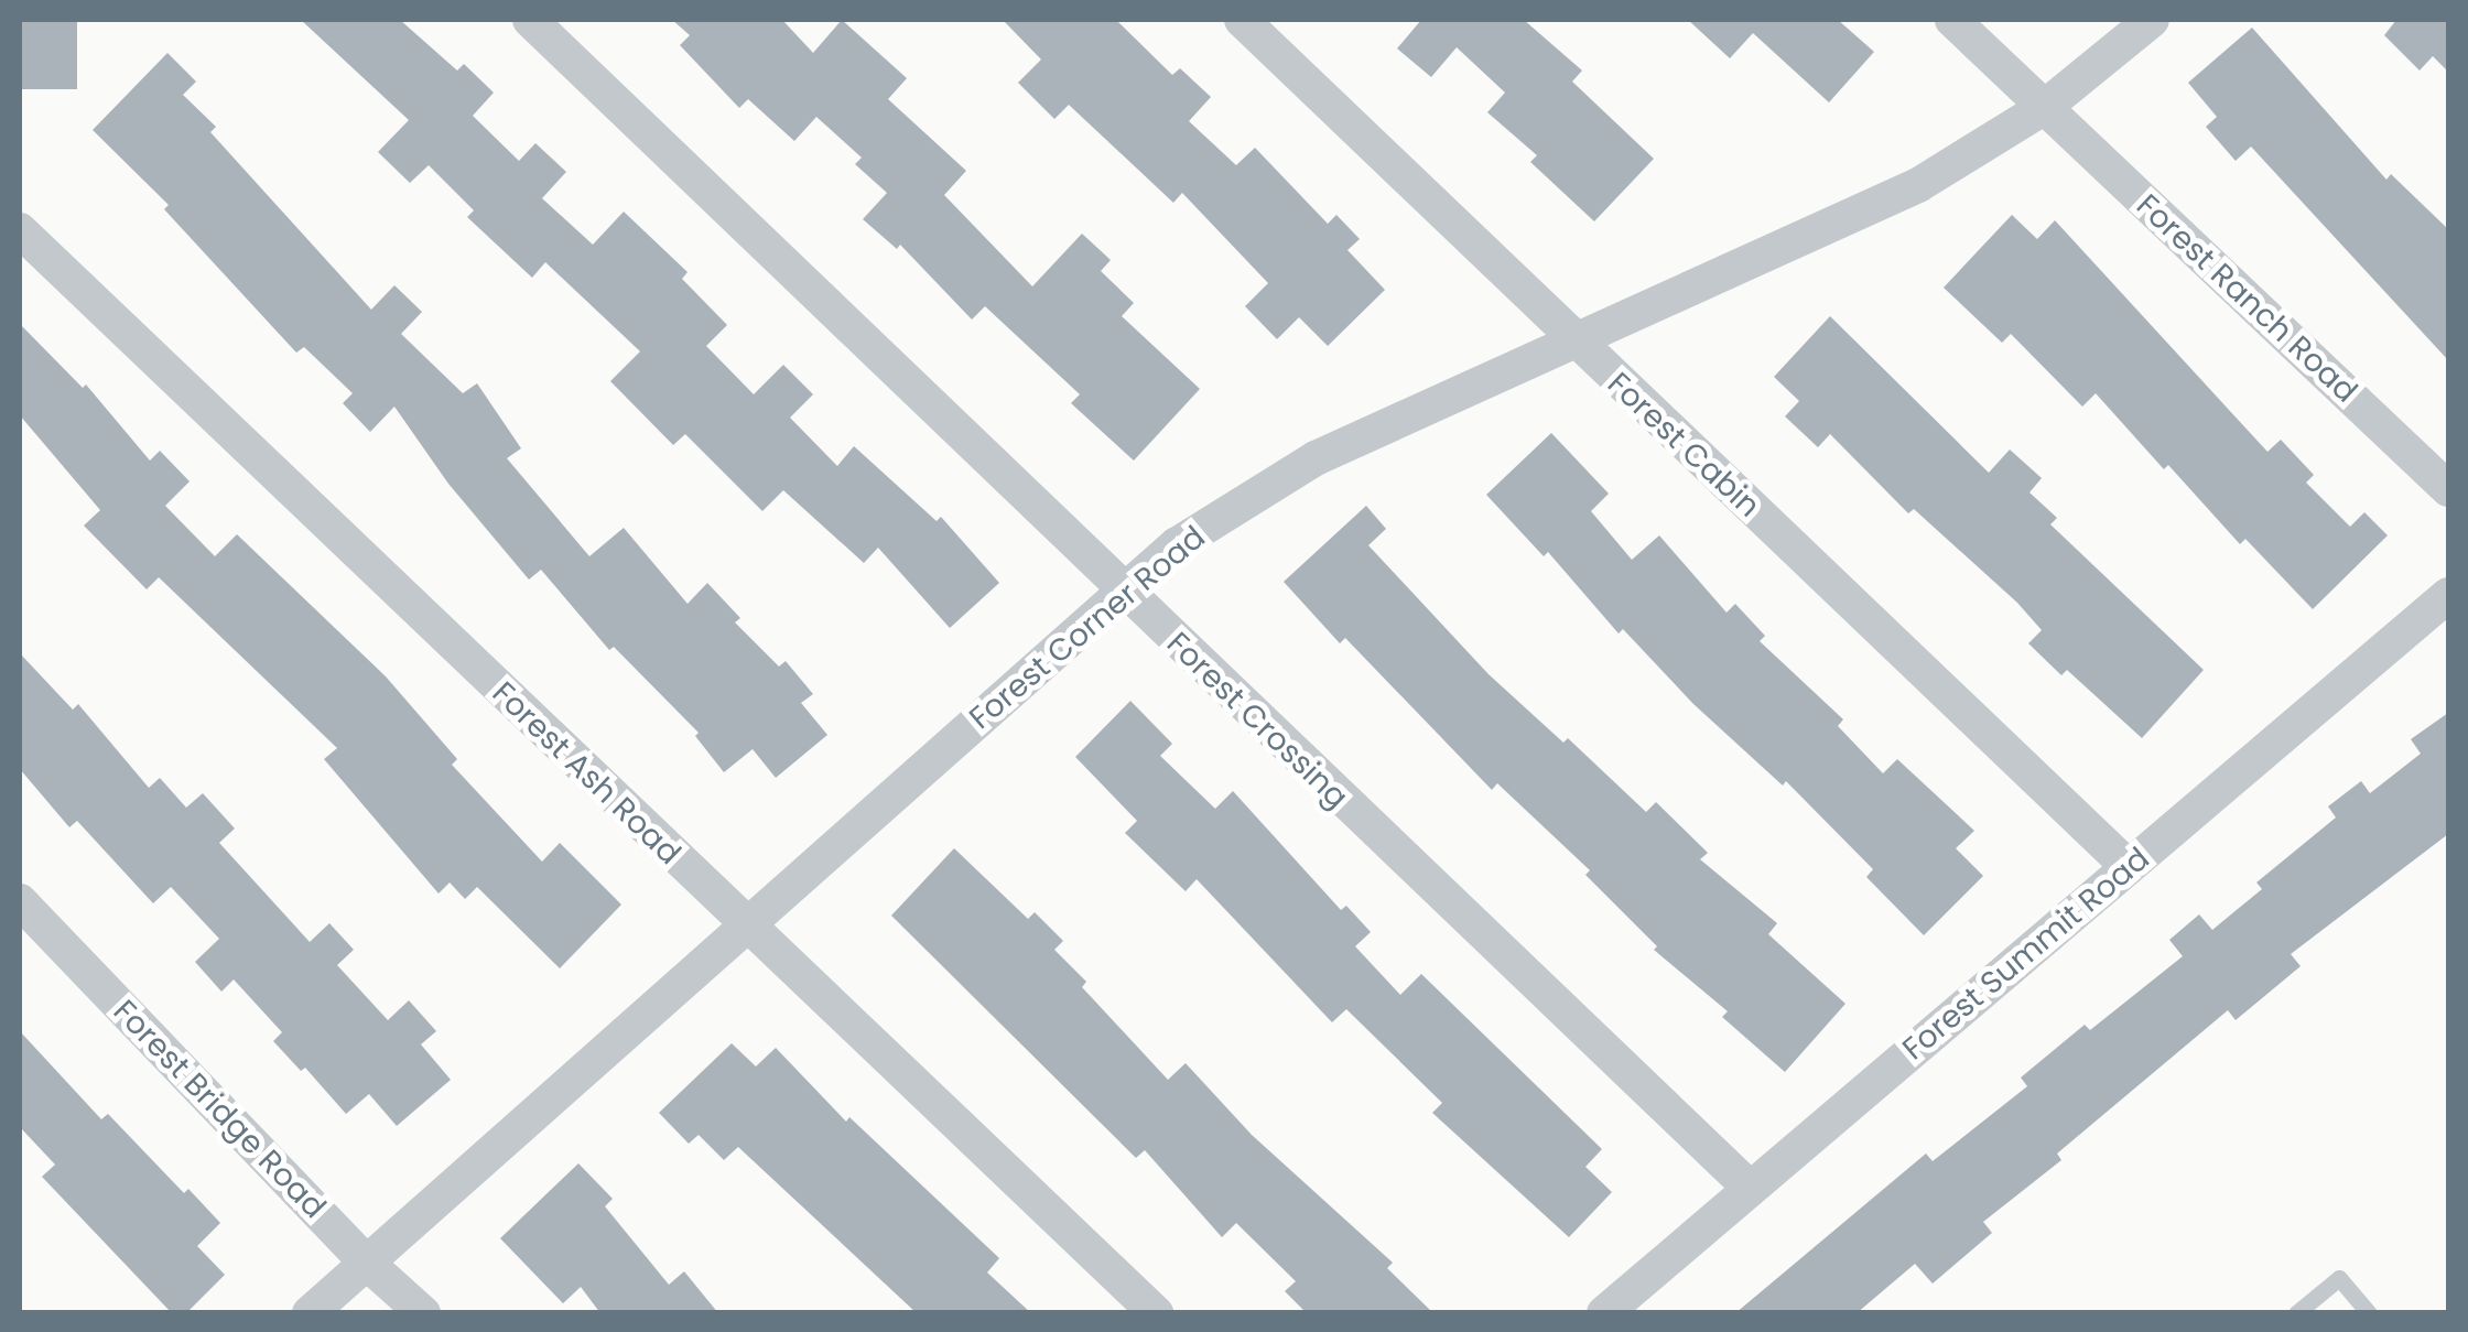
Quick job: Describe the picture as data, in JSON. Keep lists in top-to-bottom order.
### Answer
{
  "streets": {
    "street": [
      "Forest Ranch Road",
      "Forest Cabin",
      "Forest Corner Road",
      "Forest Crossing",
      "Forest Ash Road",
      "Forest Summit Road",
      "Forest Bridge Road"
    ]
  },
  "crossings": [
    ["Forest Ranch Road", "Forest Corner Road"],
    ["Forest Cabin", "Forest Corner Road"],
    ["Forest Cabin", "Forest Summit Road"],
    ["Forest Corner Road", "Forest Crossing"],
    ["Forest Corner Road", "Forest Ash Road"],
    ["Forest Corner Road", "Forest Bridge Road"],
    ["Forest Crossing", "Forest Summit Road"]
  ]
}
